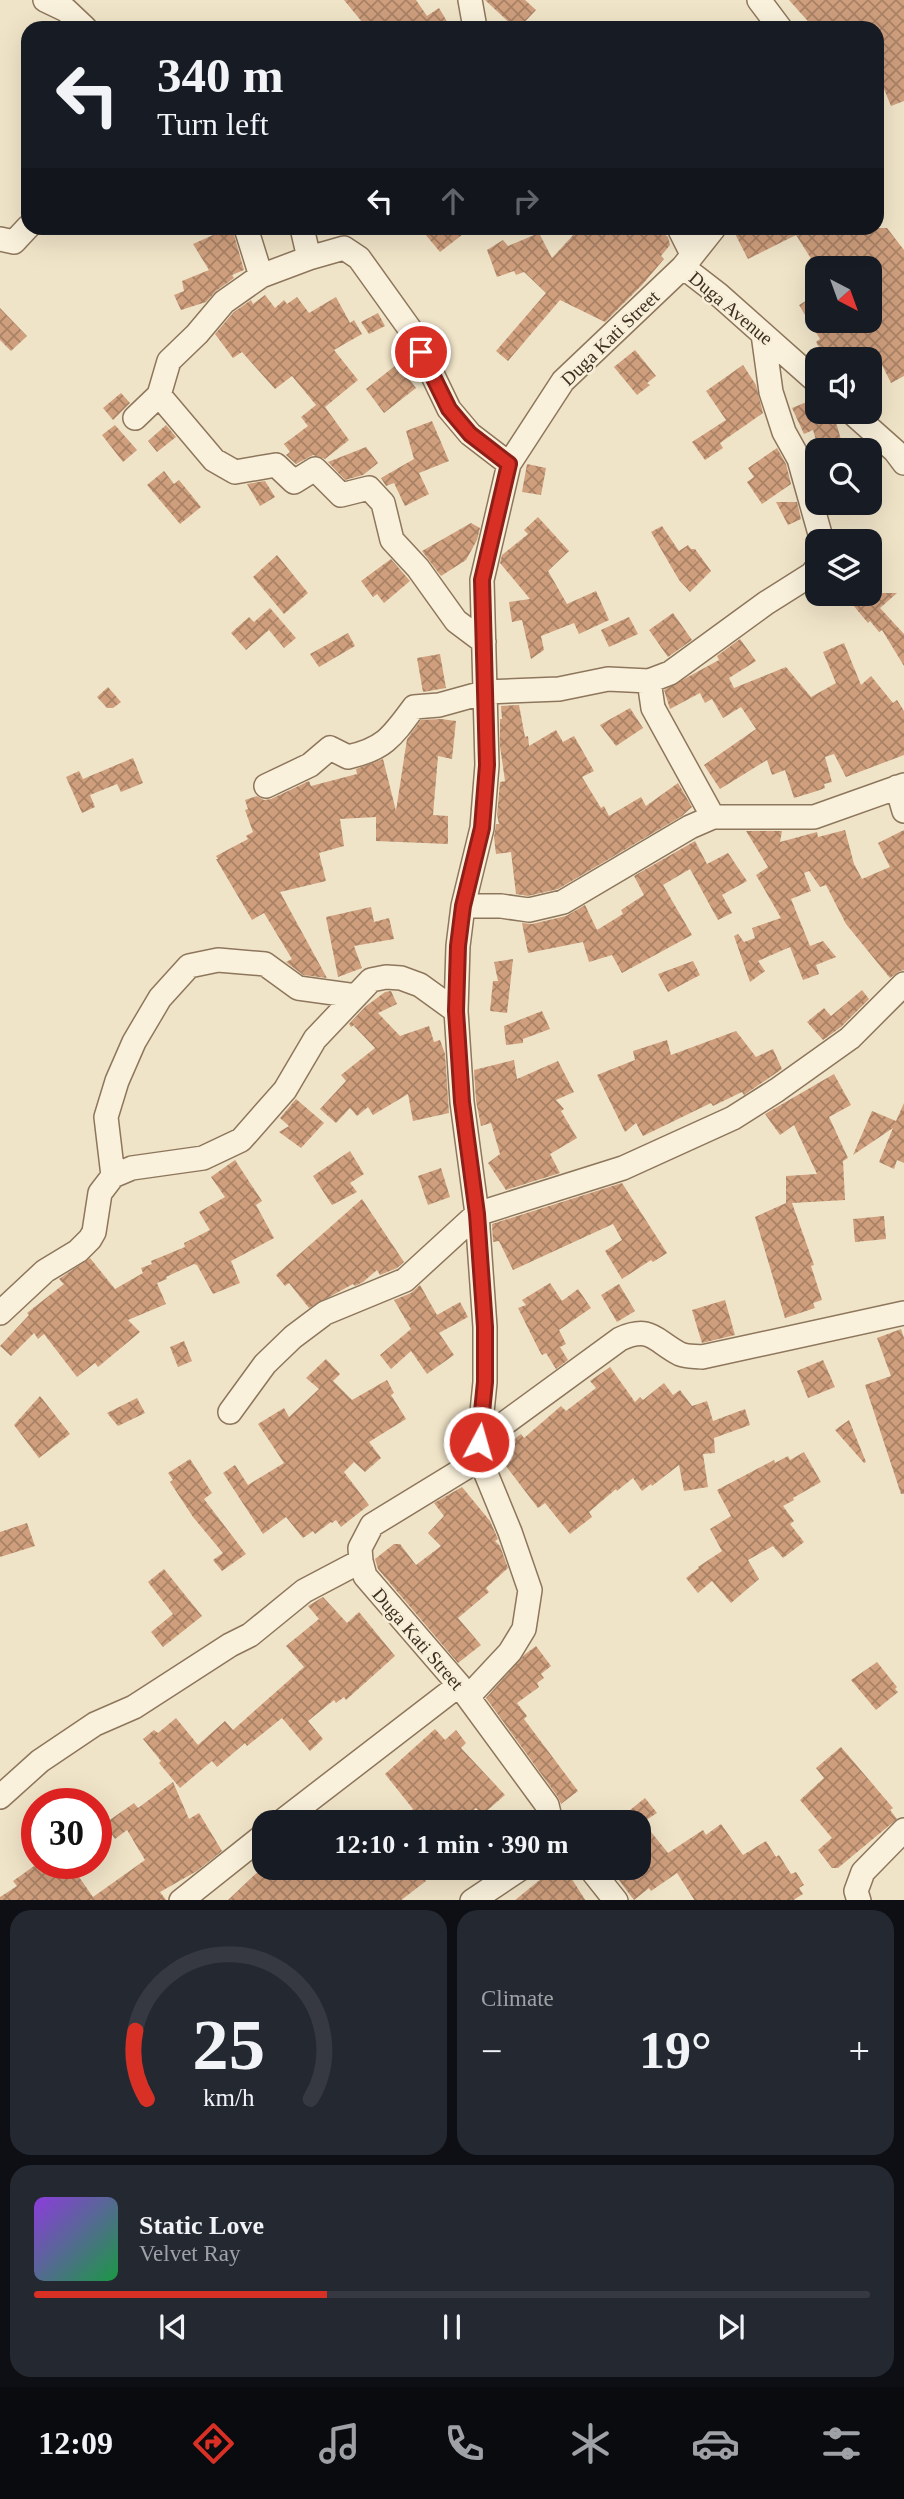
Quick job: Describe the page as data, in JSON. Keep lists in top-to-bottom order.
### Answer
{
  "streets": {
    "street": ["Duga Avenue", "Duga Kati Street"]
  },
  "crossings": [
    ["Duga Avenue", "Duga Kati Street"]
  ],
  "north": "bottom right",
  "page": {
    "turn": ["340 m", "Turn left"],
    "limit": "30",
    "trip": "12:10 · 1 min · 390 m",
    "tile": "Climate",
    "heat": ["−", "19°", "+"],
    "song": ["Static Love", "Velvet Ray"],
    "tabs": "12:09",
    "gauge": ["25", "km/h"]
  }
}
